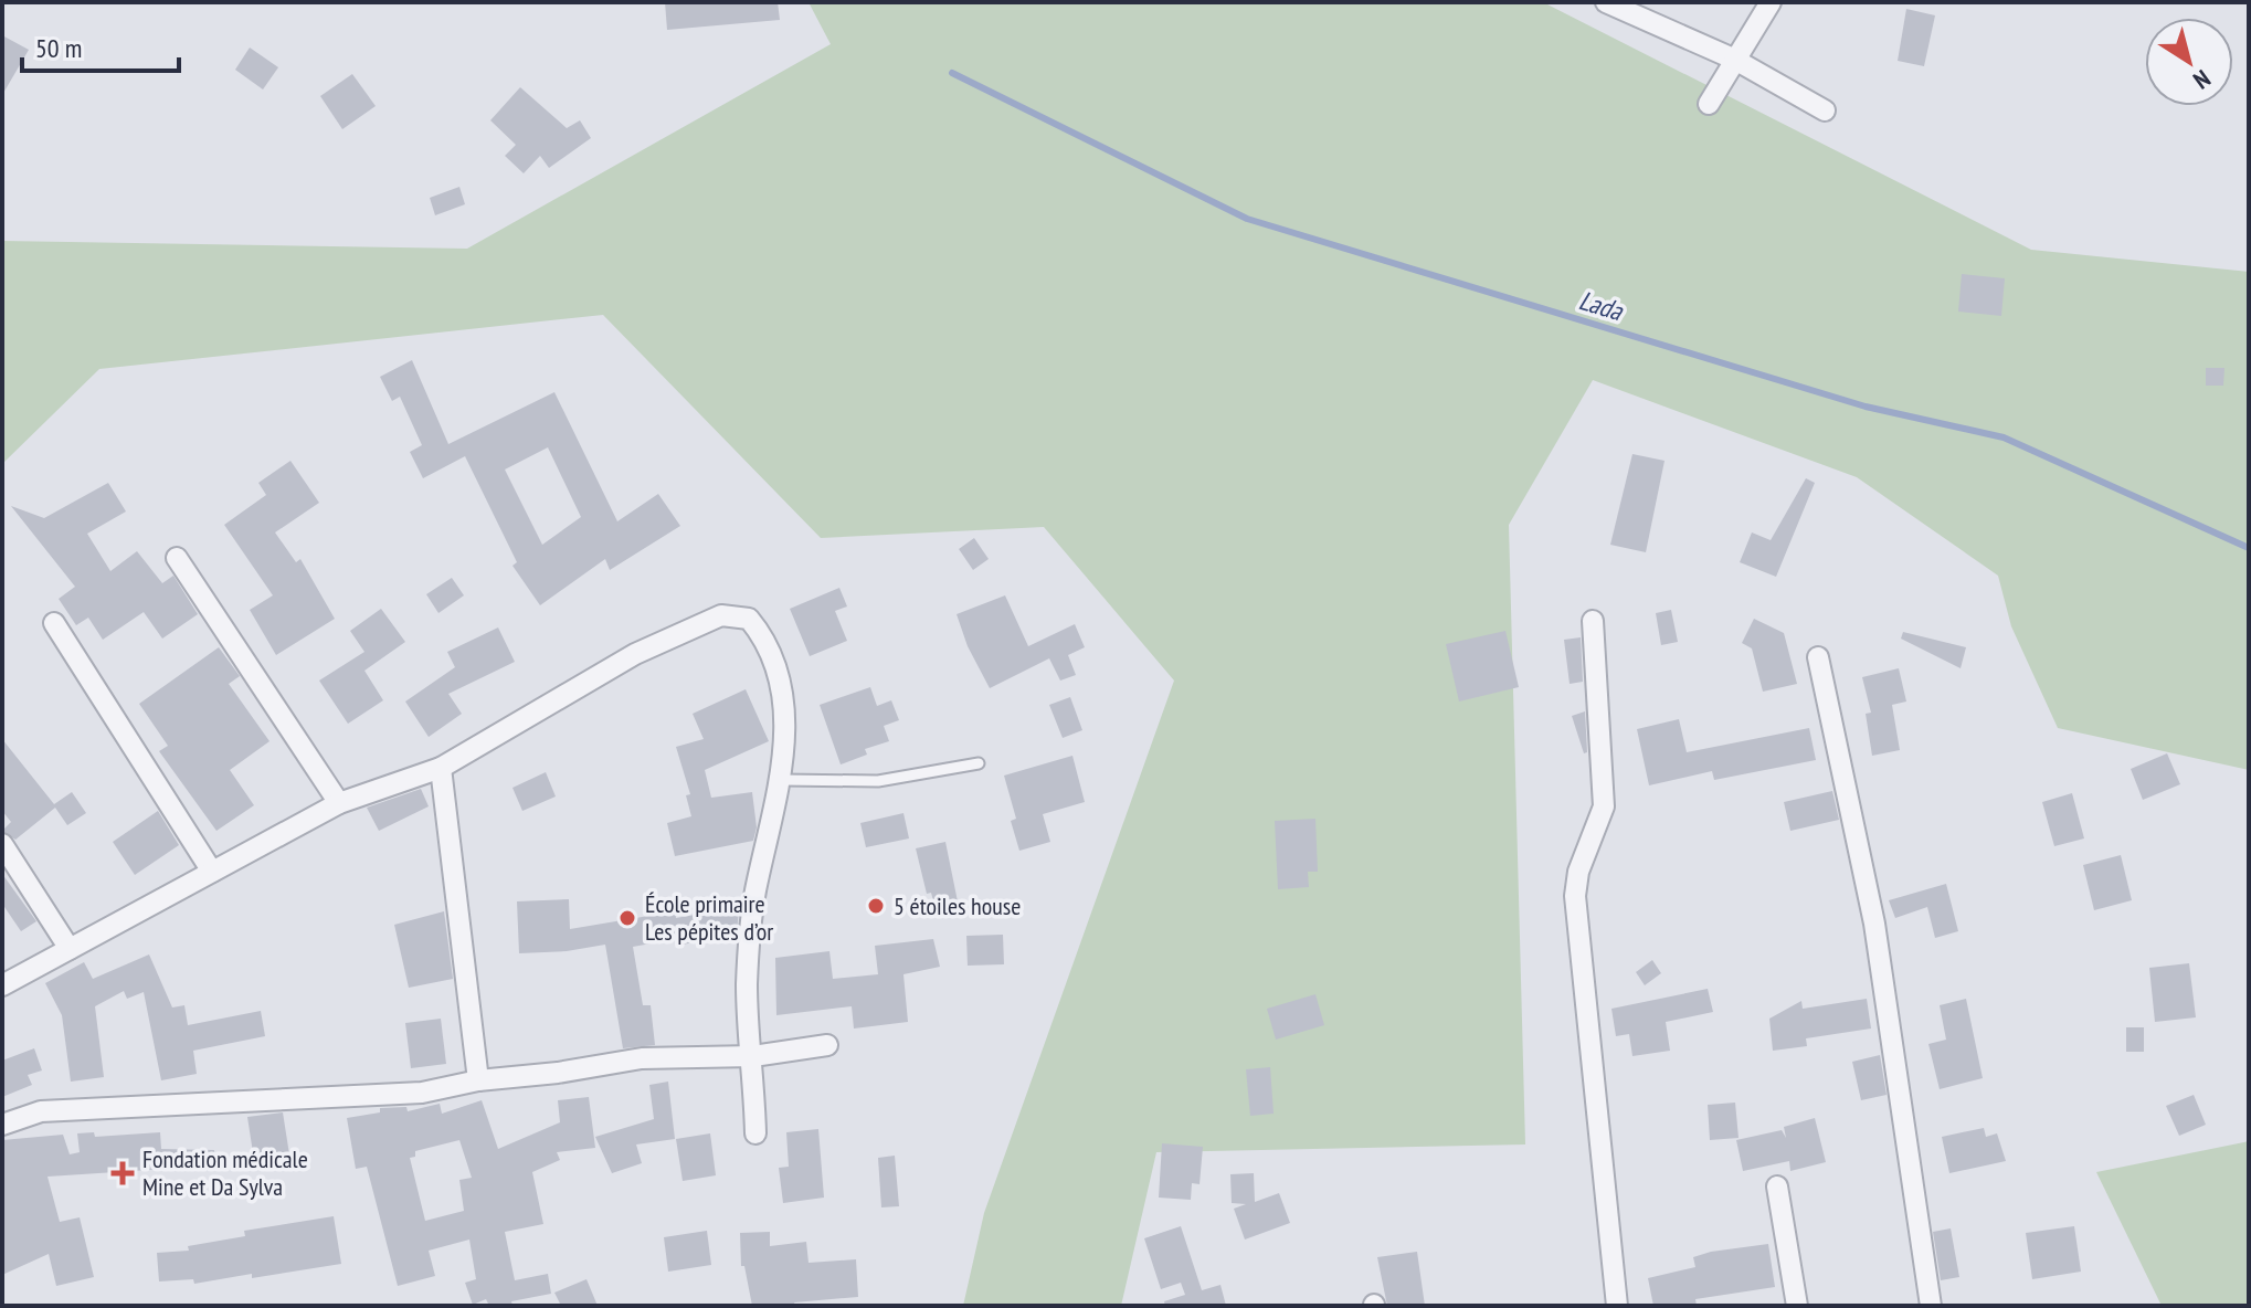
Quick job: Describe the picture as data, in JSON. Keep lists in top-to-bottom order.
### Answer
{
  "water": ["Lada"],
  "places": {
    "other": ["5 étoiles house", "École primaire Les pépites d’or"],
    "health": ["Fondation médicale Mine et Da Sylva"]
  },
  "scale_bar": "50 m",
  "north": "bottom right"
}
